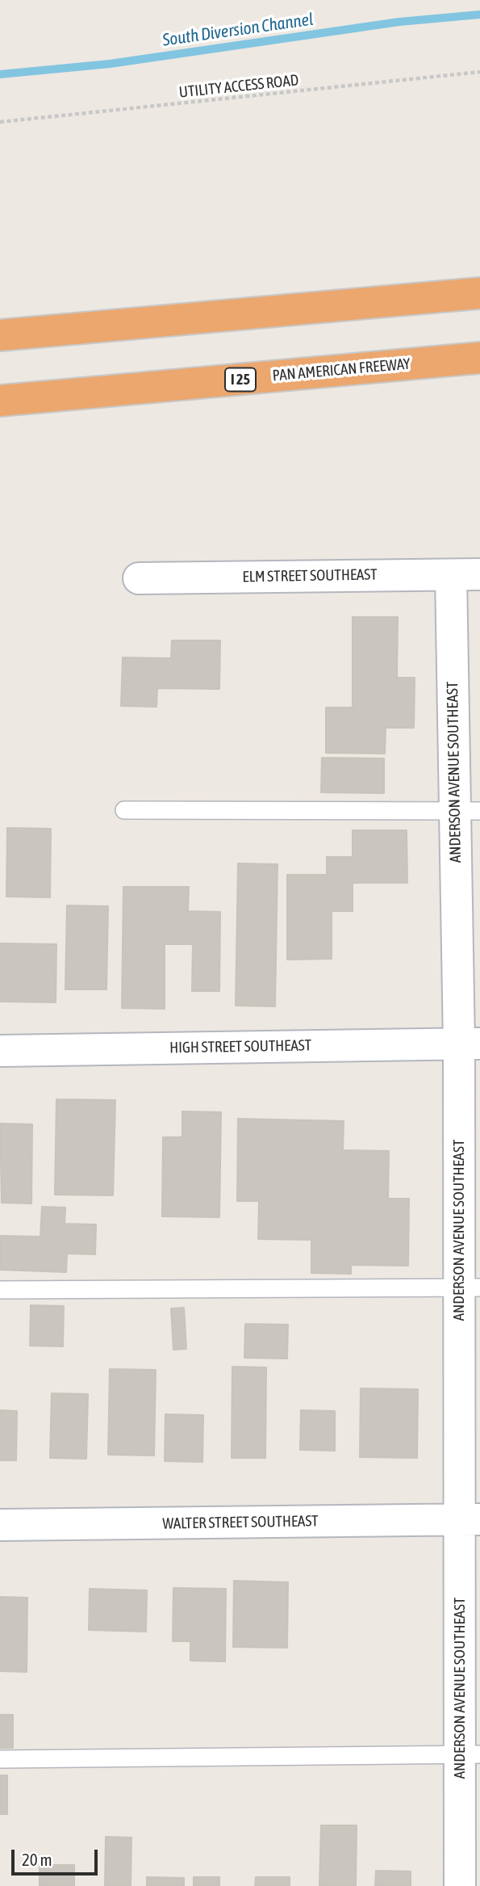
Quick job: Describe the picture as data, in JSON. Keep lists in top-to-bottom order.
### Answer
{
  "streets": {
    "highway": ["PAN AMERICAN FREEWAY", "I 25"],
    "street": [
      "ELM STREET SOUTHEAST",
      "ANDERSON AVENUE SOUTHEAST",
      "HIGH STREET SOUTHEAST",
      "WALTER STREET SOUTHEAST"
    ],
    "path": ["UTILITY ACCESS ROAD"]
  },
  "crossings": [
    ["ELM STREET SOUTHEAST", "ANDERSON AVENUE SOUTHEAST"],
    ["ANDERSON AVENUE SOUTHEAST", "HIGH STREET SOUTHEAST"],
    ["ANDERSON AVENUE SOUTHEAST", "WALTER STREET SOUTHEAST"]
  ],
  "water": ["South Diversion Channel"],
  "scale_bar": "20 m"
}
